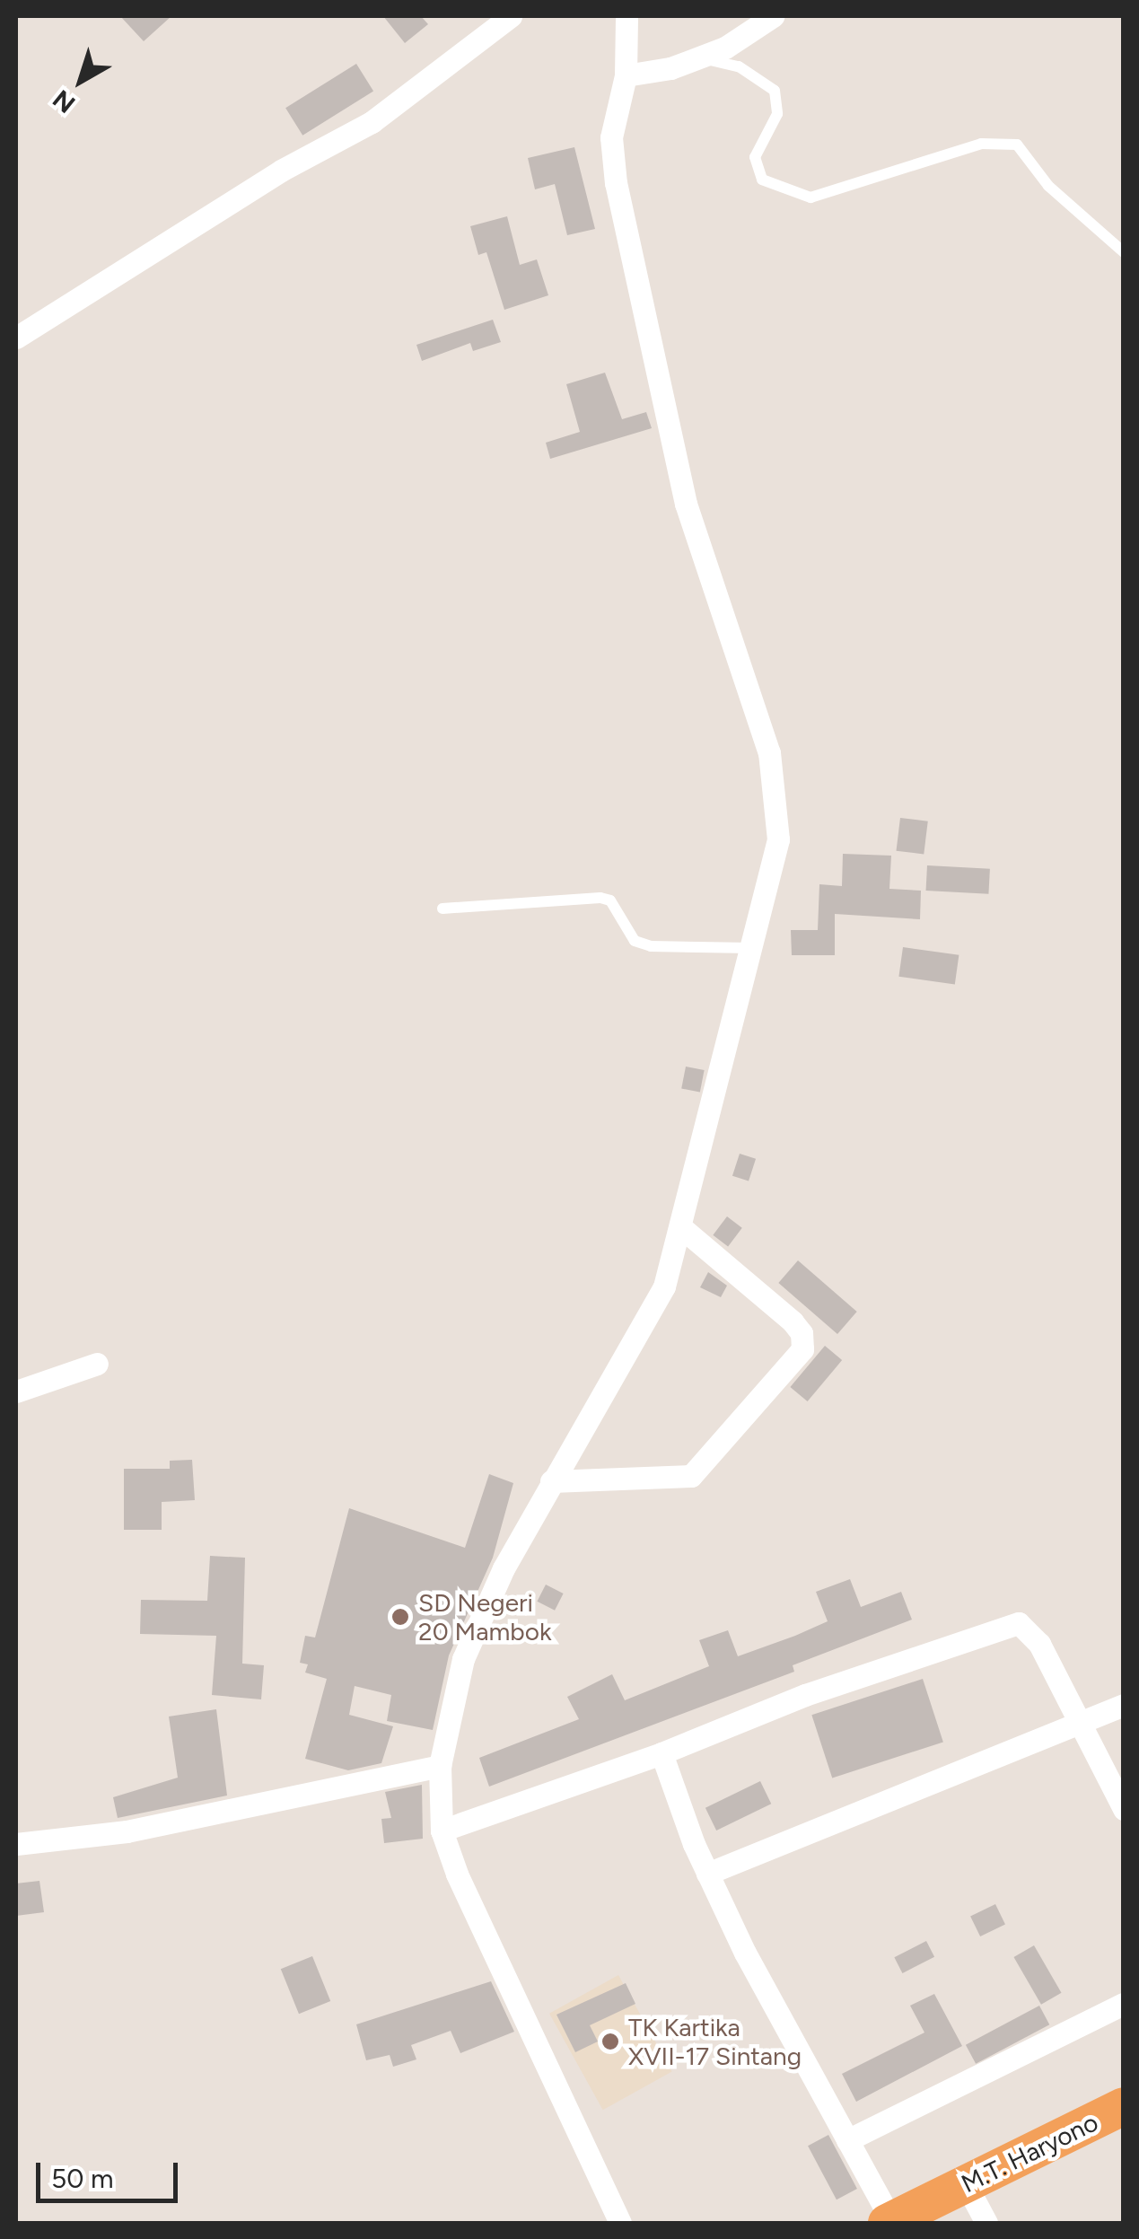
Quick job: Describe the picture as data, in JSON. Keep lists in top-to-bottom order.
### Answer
{
  "streets": {
    "highway": ["M.T. Haryono"]
  },
  "places": ["SD Negeri 20 Mambok", "TK Kartika XVII-17 Sintang"],
  "scale_bar": "50 m",
  "north": "bottom left"
}
